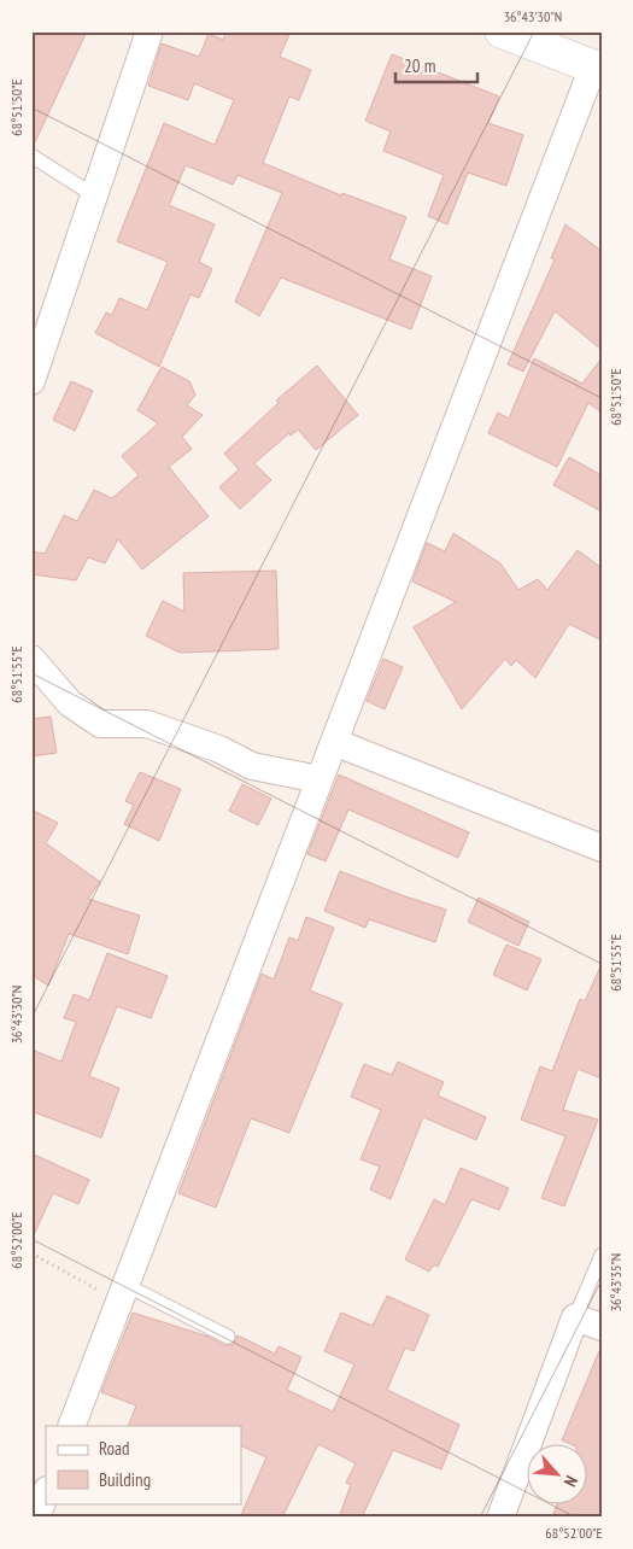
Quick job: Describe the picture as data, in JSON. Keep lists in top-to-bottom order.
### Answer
{
  "legend": ["Road", "Building"],
  "scale_bar": "20 m",
  "north": "bottom right",
  "coordinates": [
    "36°43'30\"N",
    "68°51'50\"E",
    "68°51'55\"E",
    "68°52'00\"E",
    "36°43'35\"N"
  ]
}
